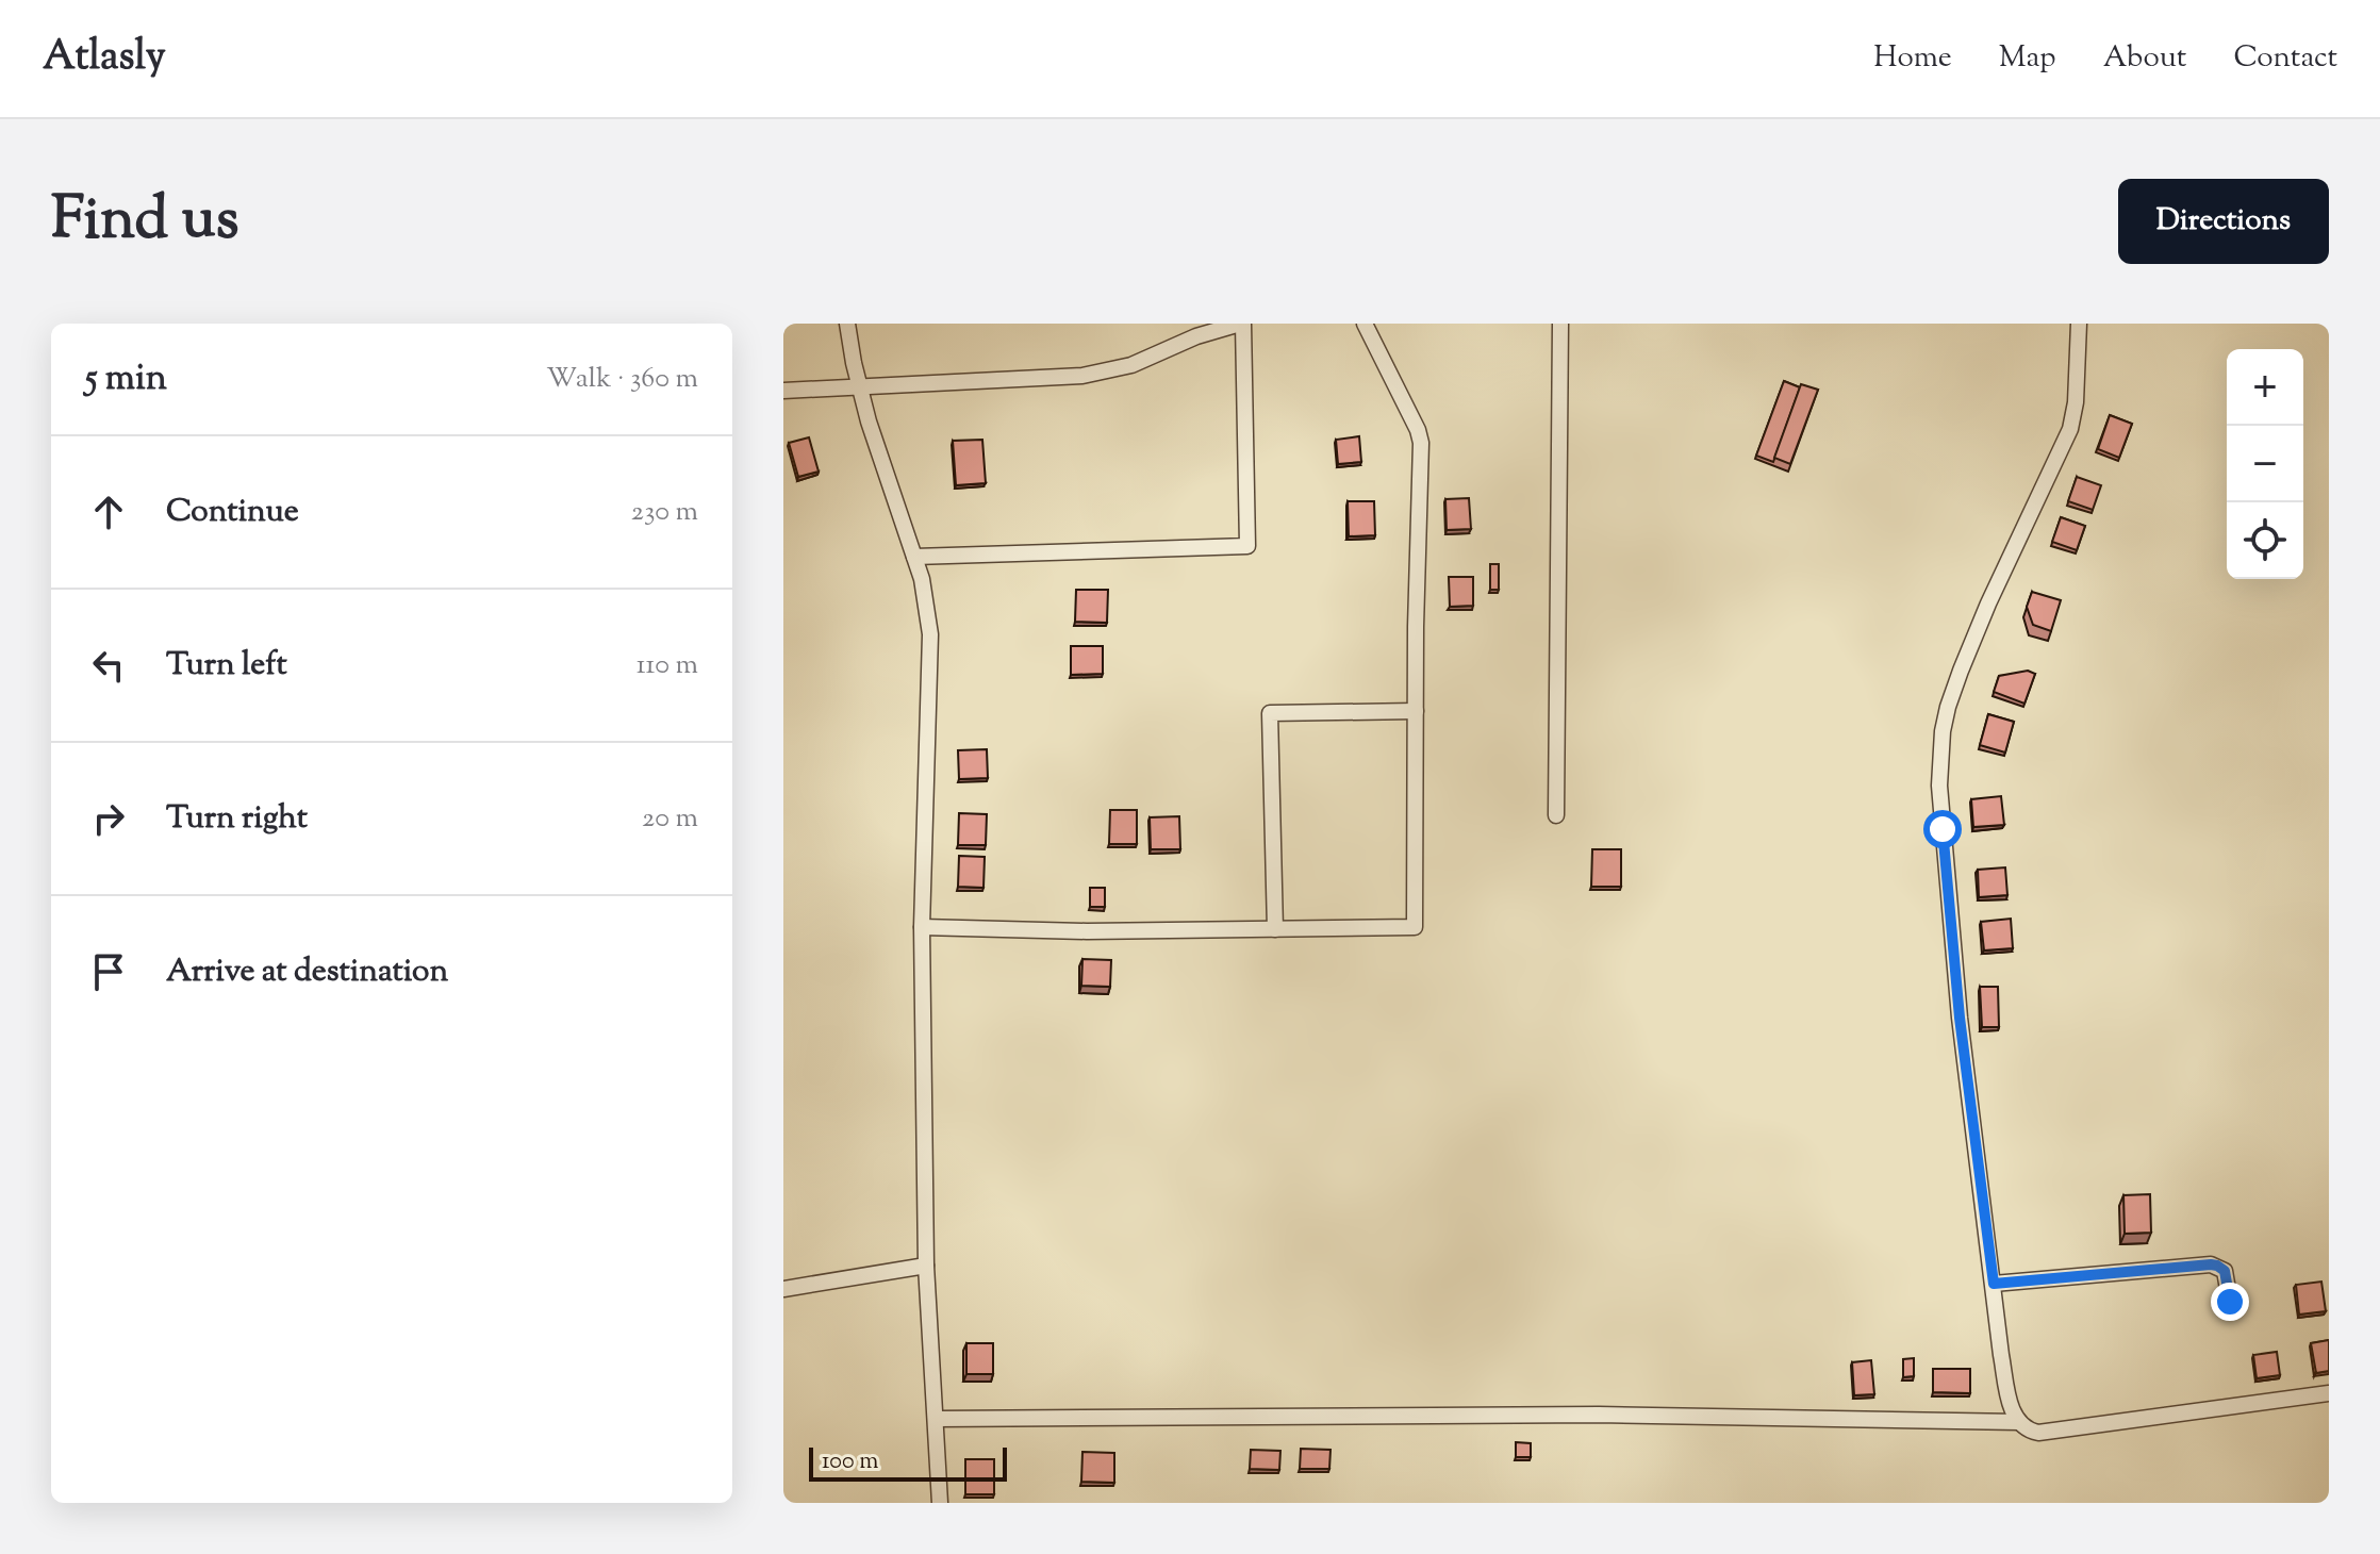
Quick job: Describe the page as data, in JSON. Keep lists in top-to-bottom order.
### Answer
{
  "scale_bar": "100 m",
  "page": {
    "header": "Atlasly",
    "nav": [
      "Home",
      "Map",
      "About",
      "Contact"
    ],
    "title": "Find us",
    "buttons": "Directions",
    "heading": ["5 min", "Walk · 360 m"],
    "map_buttons": ["+", "−"],
    "list": [
      ["Continue", "230 m"],
      ["Turn left", "110 m"],
      ["Turn right", "20 m"],
      "Arrive at destination"
    ],
    "scale": "100 m"
  }
}
